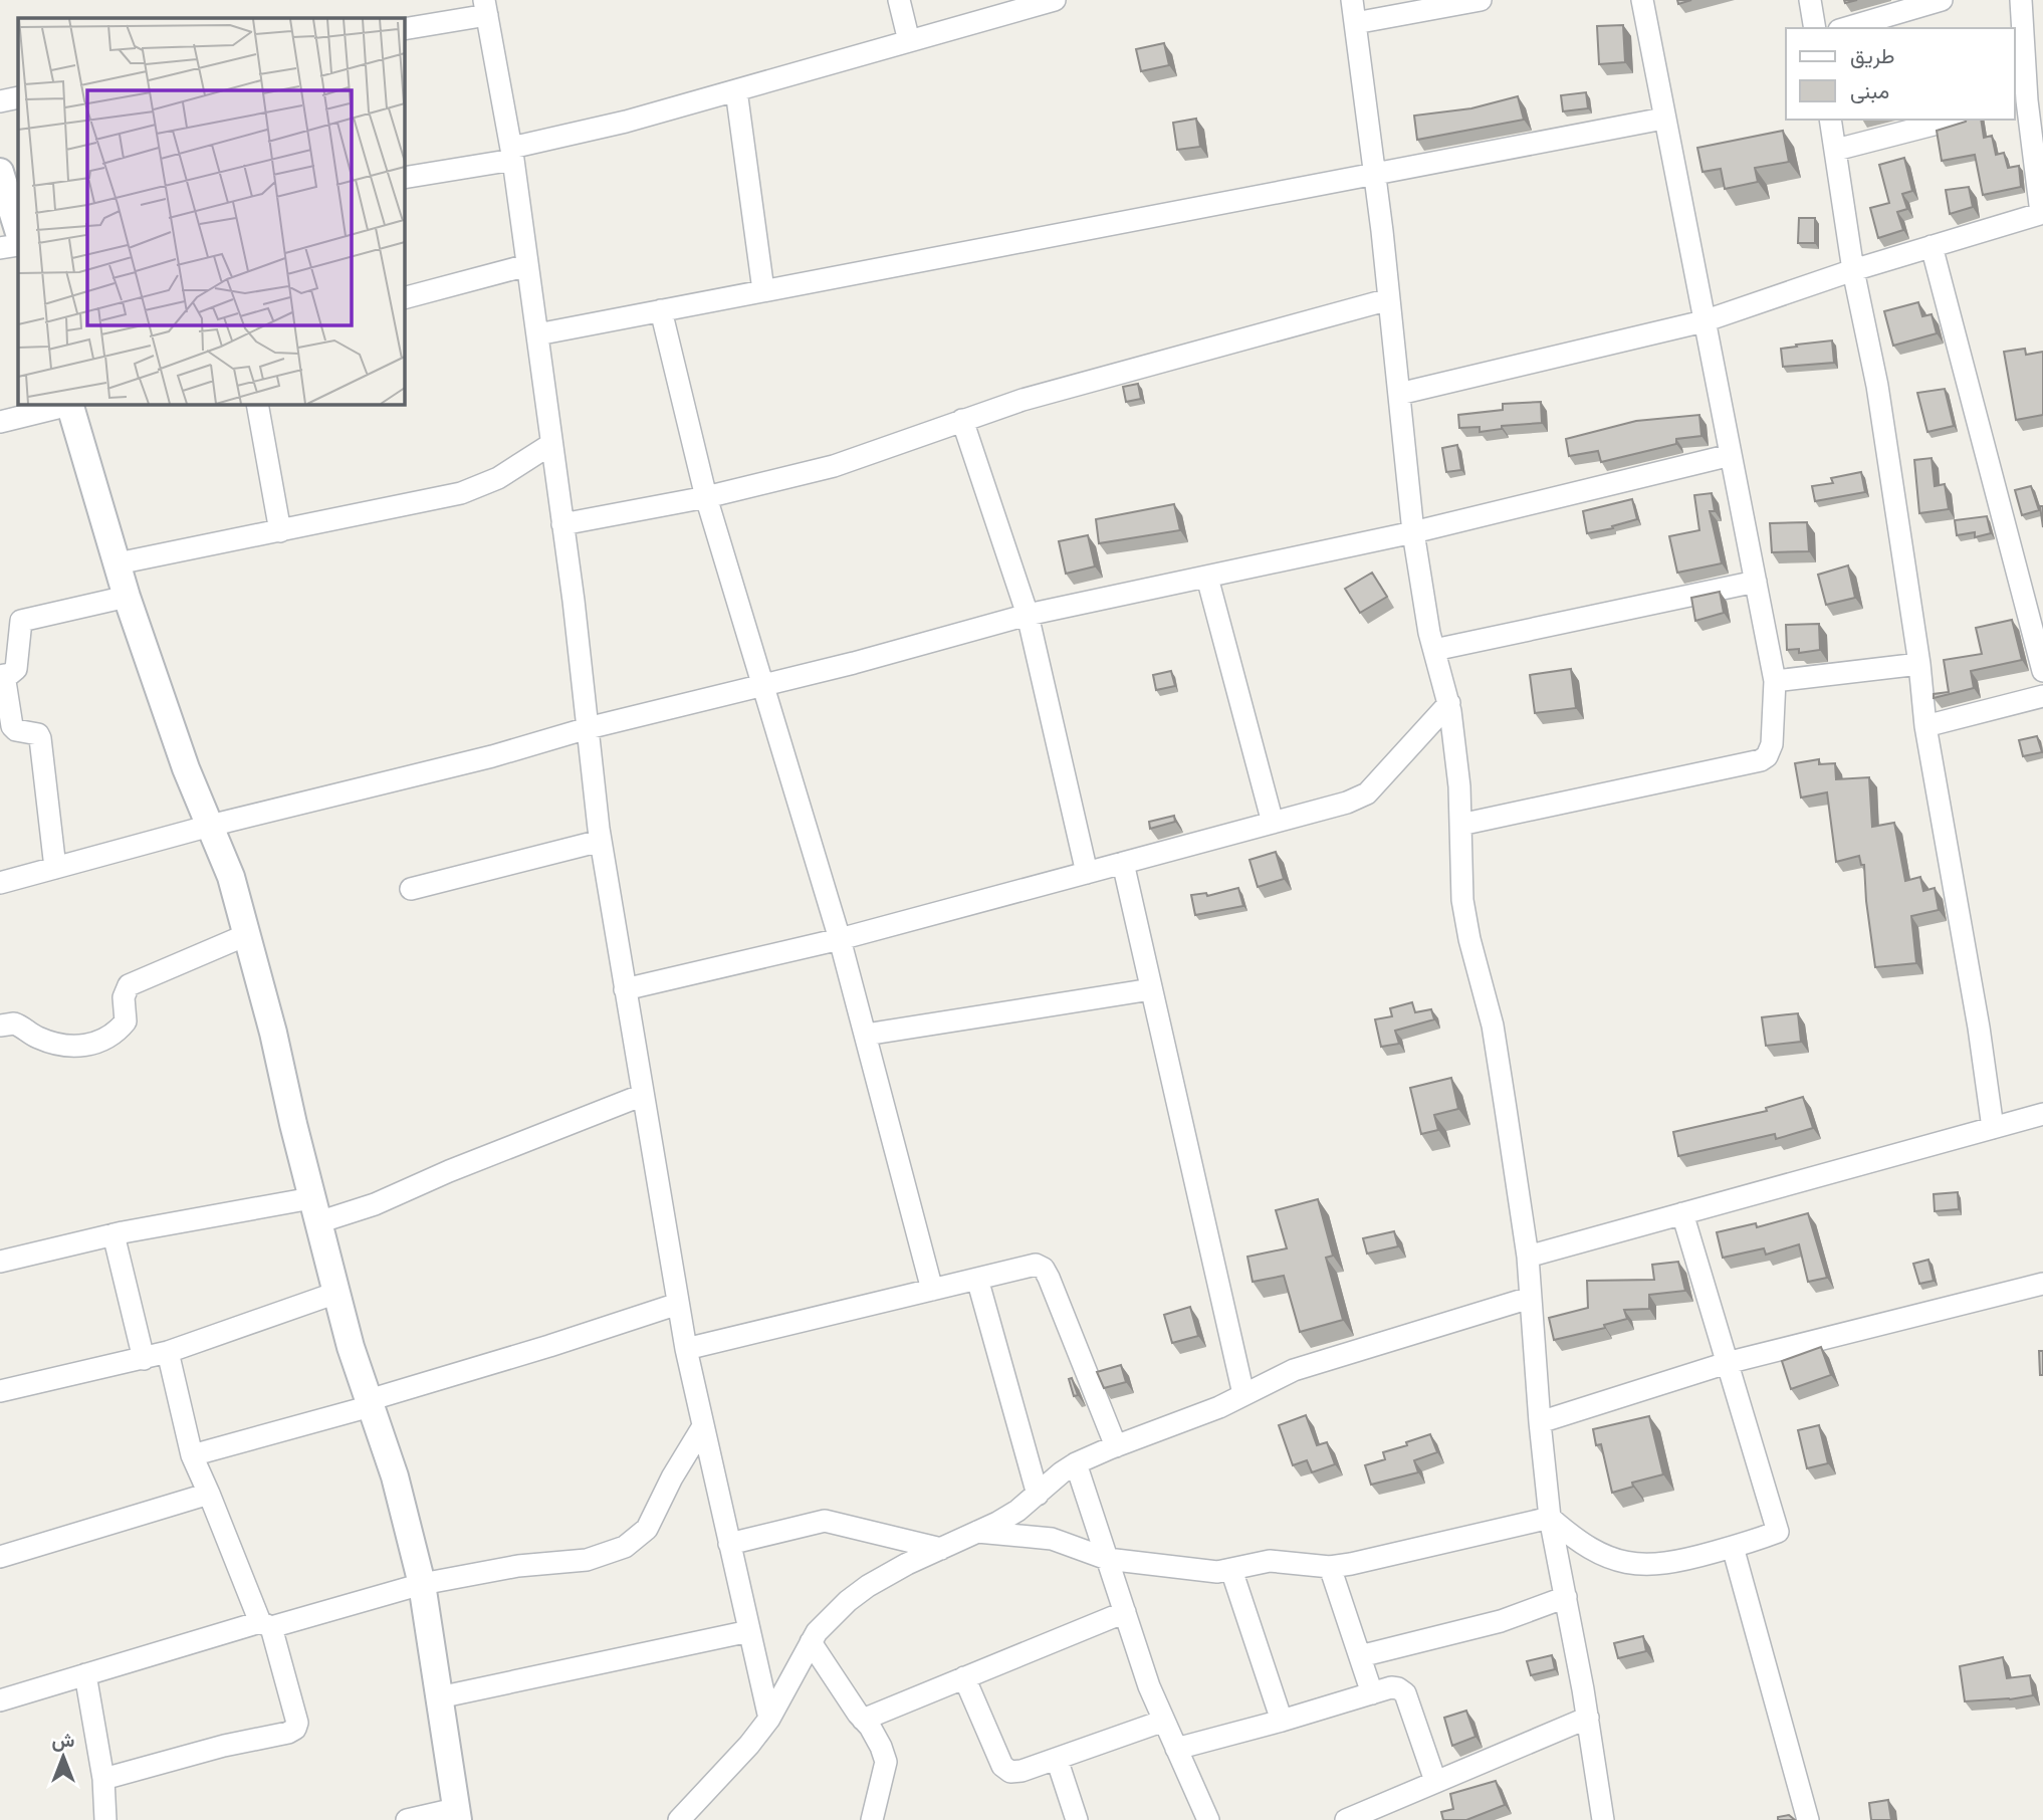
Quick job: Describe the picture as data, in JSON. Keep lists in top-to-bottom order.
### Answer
{
  "legend": ["طريق", "مبنى"],
  "north": "top"
}
